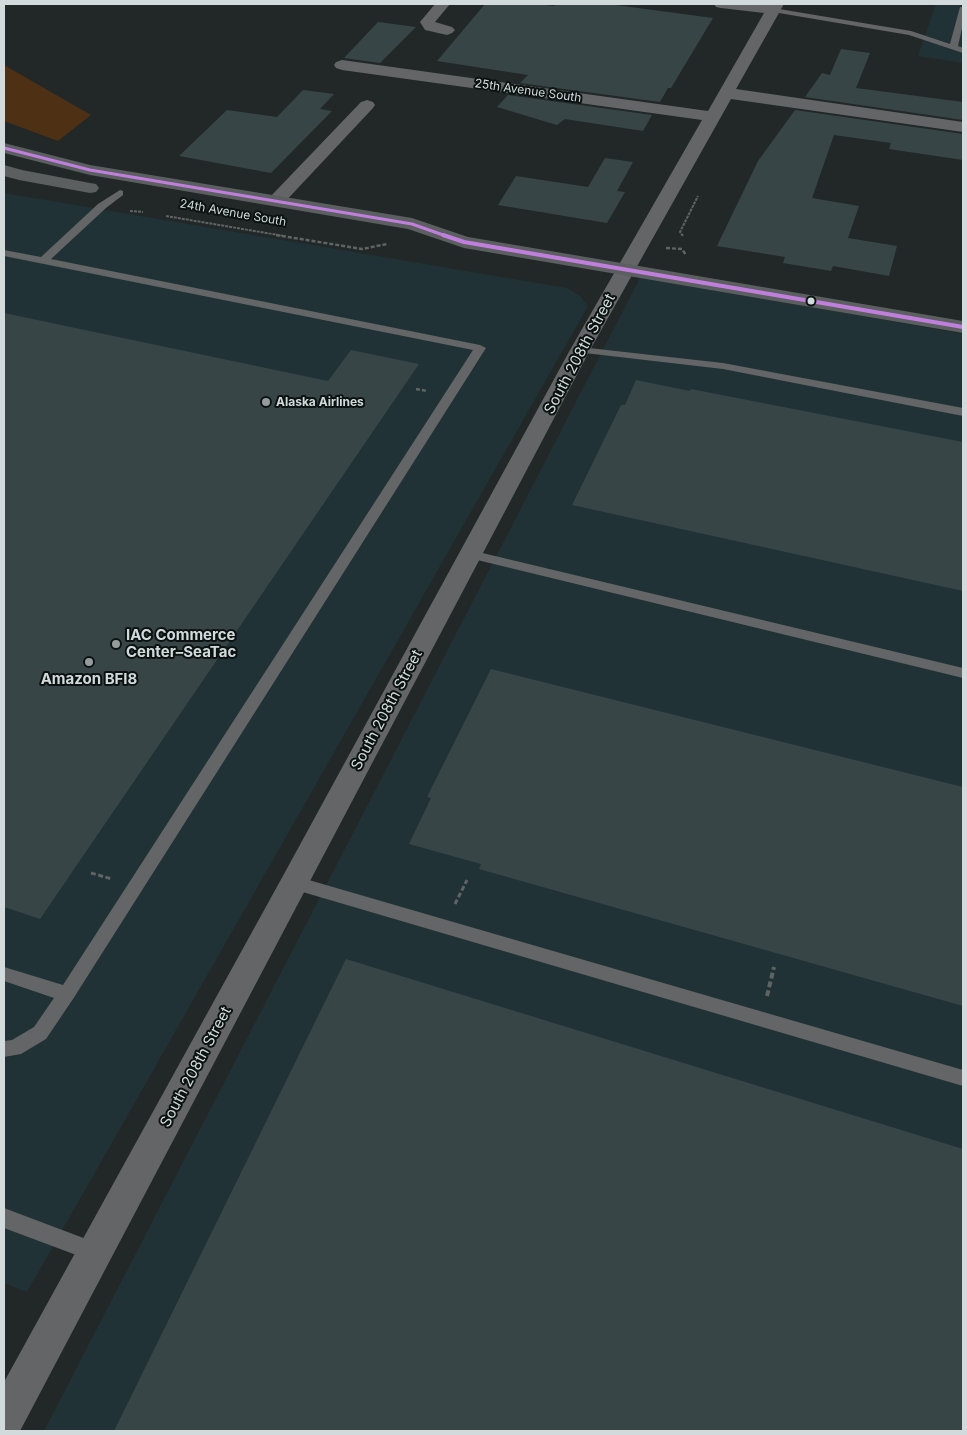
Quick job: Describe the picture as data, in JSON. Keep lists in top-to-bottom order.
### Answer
{
  "streets": {
    "street": ["25th Avenue South", "24th Avenue South", "South 208th Street"]
  },
  "crossings": [
    ["25th Avenue South", "South 208th Street"],
    ["24th Avenue South", "South 208th Street"]
  ],
  "places": ["Alaska Airlines", "IAC Commerce Center–SeaTac", "Amazon BFI8"]
}
